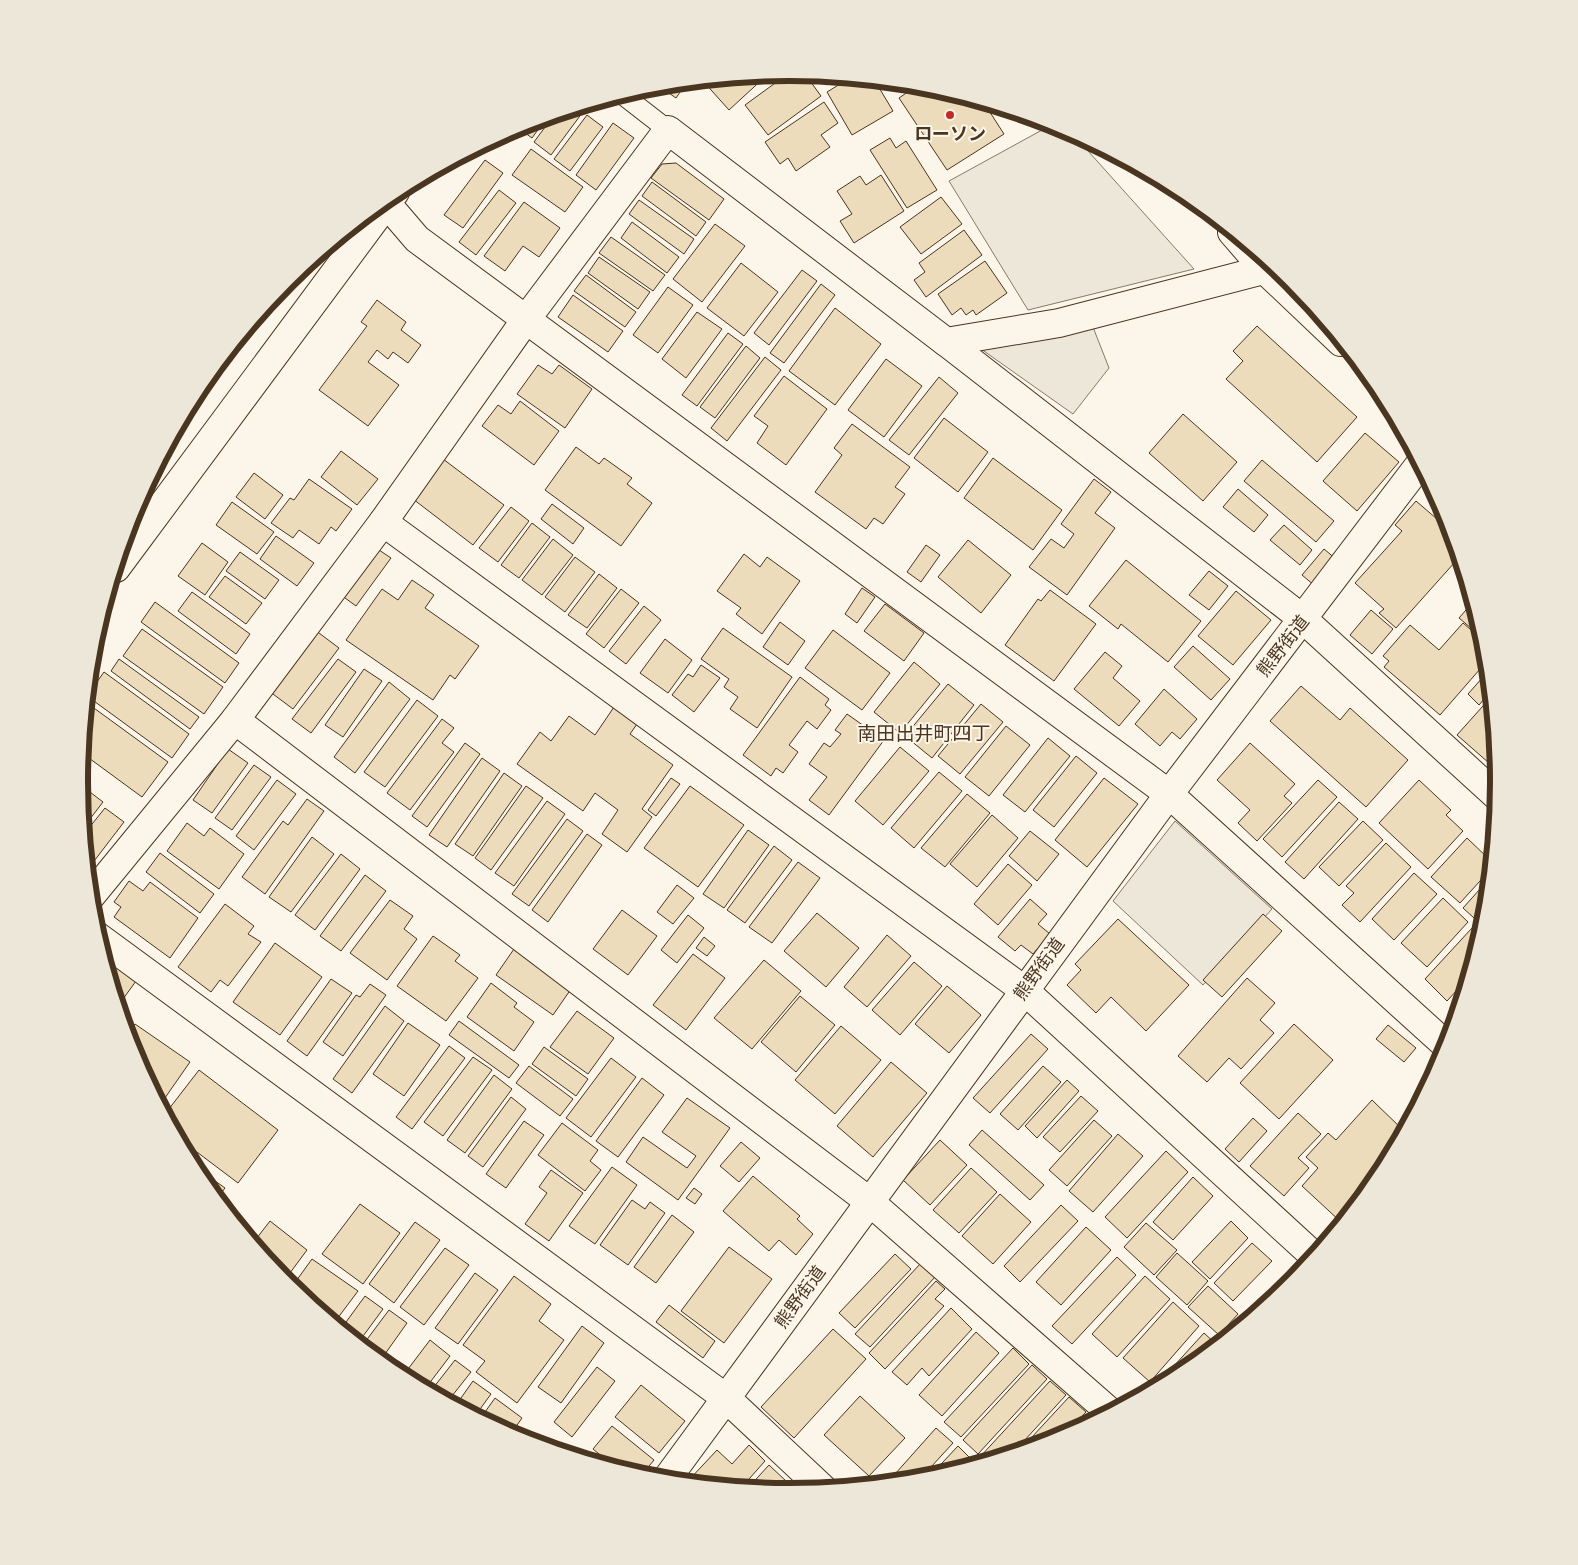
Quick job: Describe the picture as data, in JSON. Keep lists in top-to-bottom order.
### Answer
{
  "streets": {
    "street": ["熊野街道"]
  },
  "districts": ["南田出井町四丁"],
  "places": ["ローソン"]
}
